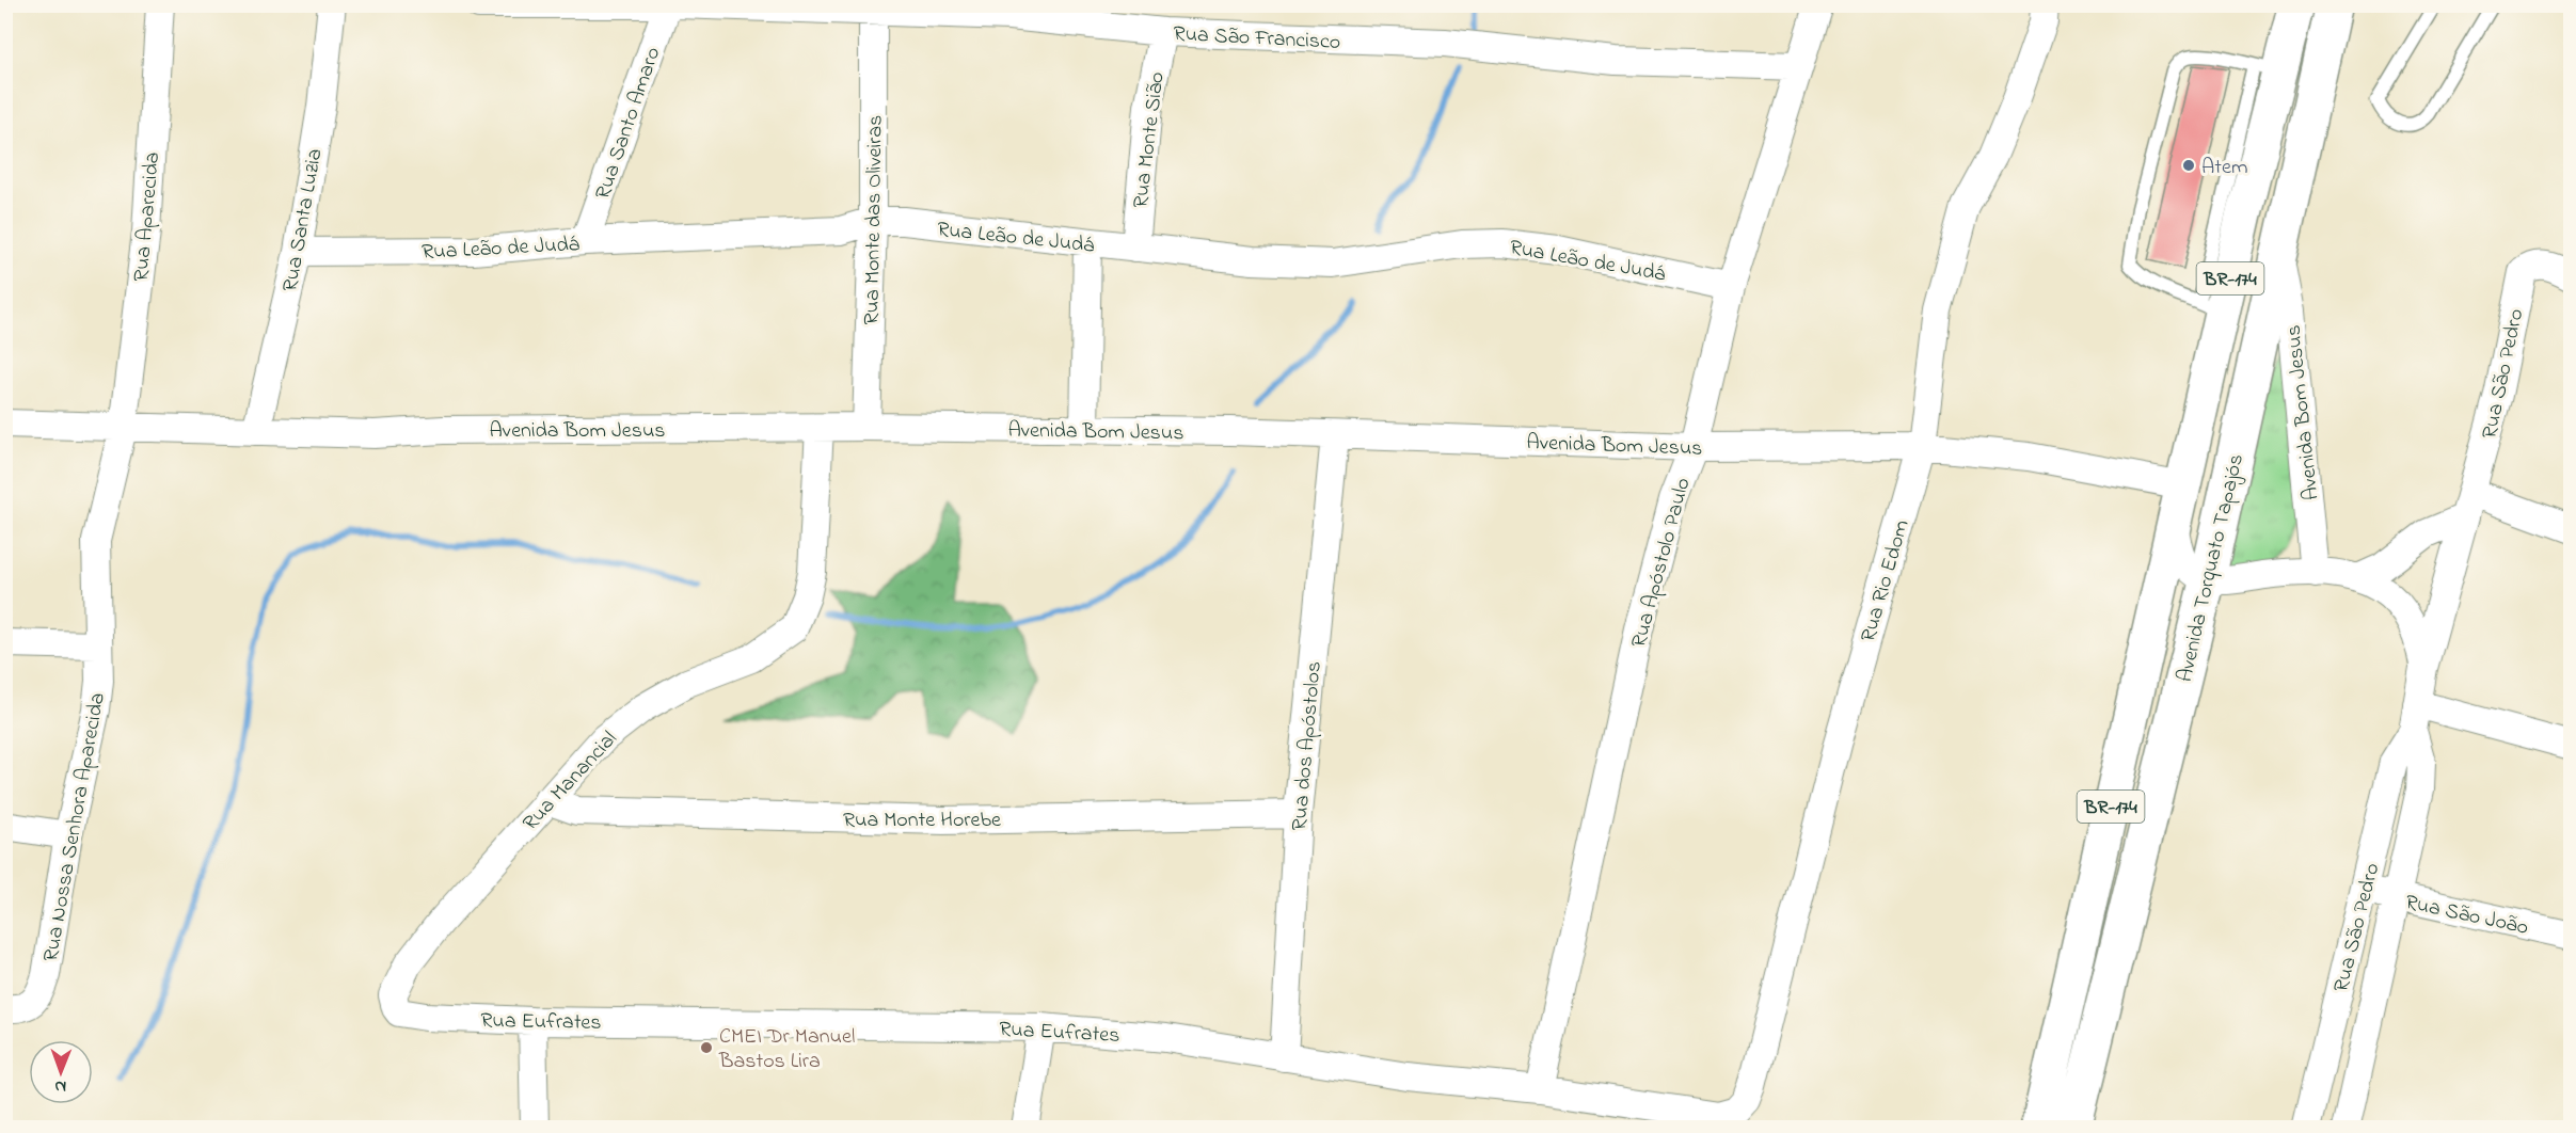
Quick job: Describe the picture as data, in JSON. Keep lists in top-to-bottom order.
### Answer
{
  "streets": {
    "highway": ["BR-174", "Avenida Torquato Tapajós"],
    "street": [
      "Rua São Francisco",
      "Rua Santo Amaro",
      "Rua Monte Sião",
      "Rua Aparecida",
      "Rua Santa Luzia",
      "Rua Monte das Oliveiras",
      "Rua Leão de Judá",
      "Rua São Pedro",
      "Avenida Bom Jesus",
      "Rua Apóstolo Paulo",
      "Rua Rio Edom",
      "Rua dos Apóstolos",
      "Rua Manancial",
      "Rua Monte Horebe",
      "Rua Nossa Senhora Aparecida",
      "Rua São João",
      "Rua Eufrates"
    ]
  },
  "crossings": [
    ["Rua São Francisco", "Rua Monte Sião"],
    ["Rua São Francisco", "Rua Monte das Oliveiras"],
    ["Rua São Francisco", "Rua Apóstolo Paulo"],
    ["Rua Santo Amaro", "Rua Leão de Judá"],
    ["Rua Monte Sião", "Rua Leão de Judá"],
    ["Rua Aparecida", "Avenida Bom Jesus"],
    ["Rua Aparecida", "Rua Nossa Senhora Aparecida"],
    ["Rua Santa Luzia", "Rua Leão de Judá"],
    ["Rua Santa Luzia", "Avenida Bom Jesus"],
    ["Rua Monte das Oliveiras", "Rua Leão de Judá"],
    ["Rua Monte das Oliveiras", "Avenida Bom Jesus"],
    ["Rua Leão de Judá", "Rua Apóstolo Paulo"],
    ["Rua São Pedro", "Rua São João"],
    ["Avenida Bom Jesus", "Rua Apóstolo Paulo"],
    ["Avenida Bom Jesus", "Avenida Torquato Tapajós"],
    ["Avenida Bom Jesus", "Rua Rio Edom"],
    ["Avenida Bom Jesus", "Rua dos Apóstolos"],
    ["Avenida Bom Jesus", "Rua Manancial"],
    ["Avenida Bom Jesus", "Rua Nossa Senhora Aparecida"],
    ["Rua Apóstolo Paulo", "Rua Eufrates"],
    ["Rua Rio Edom", "Rua Eufrates"],
    ["Rua dos Apóstolos", "Rua Monte Horebe"],
    ["Rua dos Apóstolos", "Rua Eufrates"],
    ["Rua Manancial", "Rua Monte Horebe"],
    ["Rua Manancial", "Rua Eufrates"]
  ],
  "places": ["Atem", "CMEI Dr Manuel Bastos Lira"],
  "north": "bottom"
}
